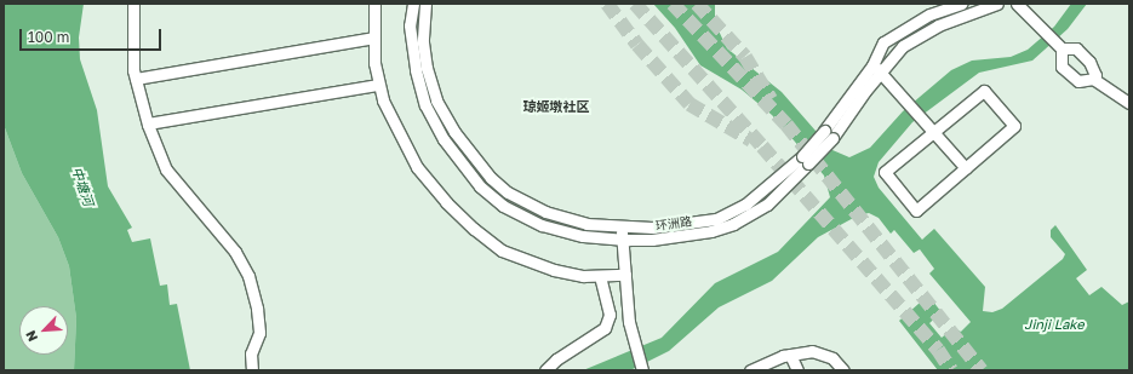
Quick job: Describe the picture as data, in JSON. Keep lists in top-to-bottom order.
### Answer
{
  "streets": {
    "street": ["环洲路"]
  },
  "districts": ["琼姬墩社区"],
  "water": ["中塘河", "Jinji Lake"],
  "scale_bar": "100 m",
  "north": "bottom left"
}
